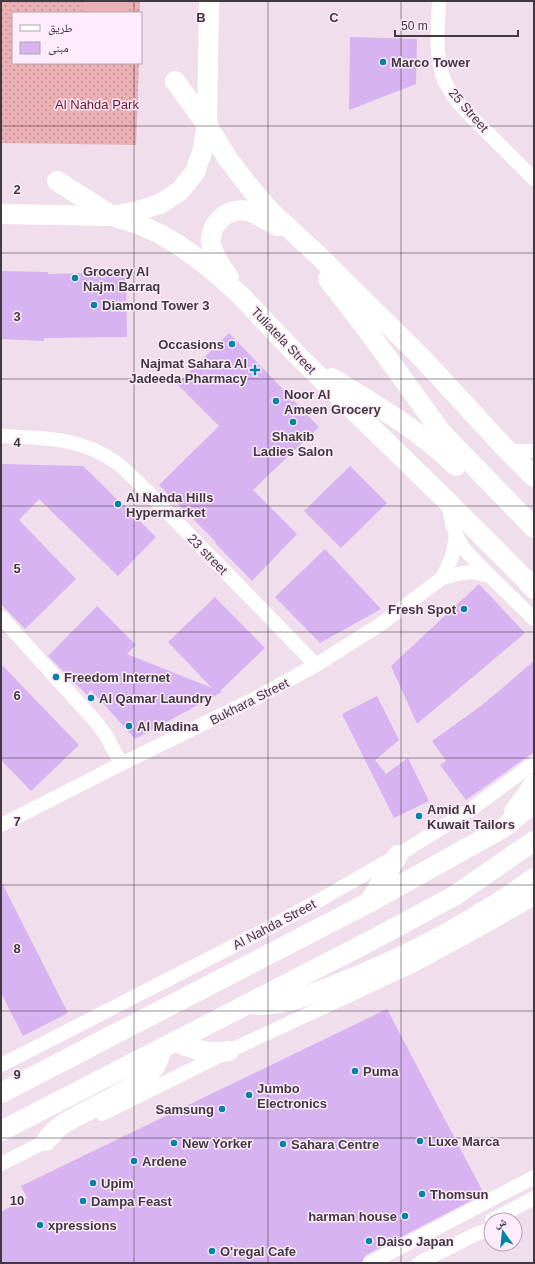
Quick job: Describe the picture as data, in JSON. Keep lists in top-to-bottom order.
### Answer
{
  "streets": {
    "street": [
      "25 Street",
      "Tuliatela Street",
      "23 street",
      "Bukhara Street",
      "Al Nahda Street"
    ]
  },
  "crossings": [
    ["23 street", "Bukhara Street"]
  ],
  "parks": ["Al Nahda Park"],
  "places": {
    "other": [
      "Marco Tower",
      "Grocery Al Najm Barraq",
      "Diamond Tower 3",
      "Occasions",
      "Noor Al Ameen Grocery",
      "Shakib Ladies Salon",
      "Al Nahda Hills Hypermarket",
      "Fresh Spot",
      "Freedom Internet",
      "Al Qamar Laundry",
      "Al Madina",
      "Amid Al Kuwait Tailors",
      "Puma",
      "Jumbo Electronics",
      "Samsung",
      "Luxe Marca",
      "New Yorker",
      "Sahara Centre",
      "Ardene",
      "Upim",
      "Thomsun",
      "Dampa Feast",
      "harman house",
      "xpressions",
      "Daiso Japan",
      "O'regal Cafe"
    ],
    "health": ["Najmat Sahara Al Jadeeda Pharmacy"]
  },
  "legend": ["طريق", "مبنى"],
  "scale_bar": "50 m",
  "north": "top",
  "grid": {
    "columns": ["B", "C"],
    "rows": [
      "2",
      "3",
      "4",
      "5",
      "6",
      "7",
      "8",
      "9",
      "10"
    ]
  }
}
